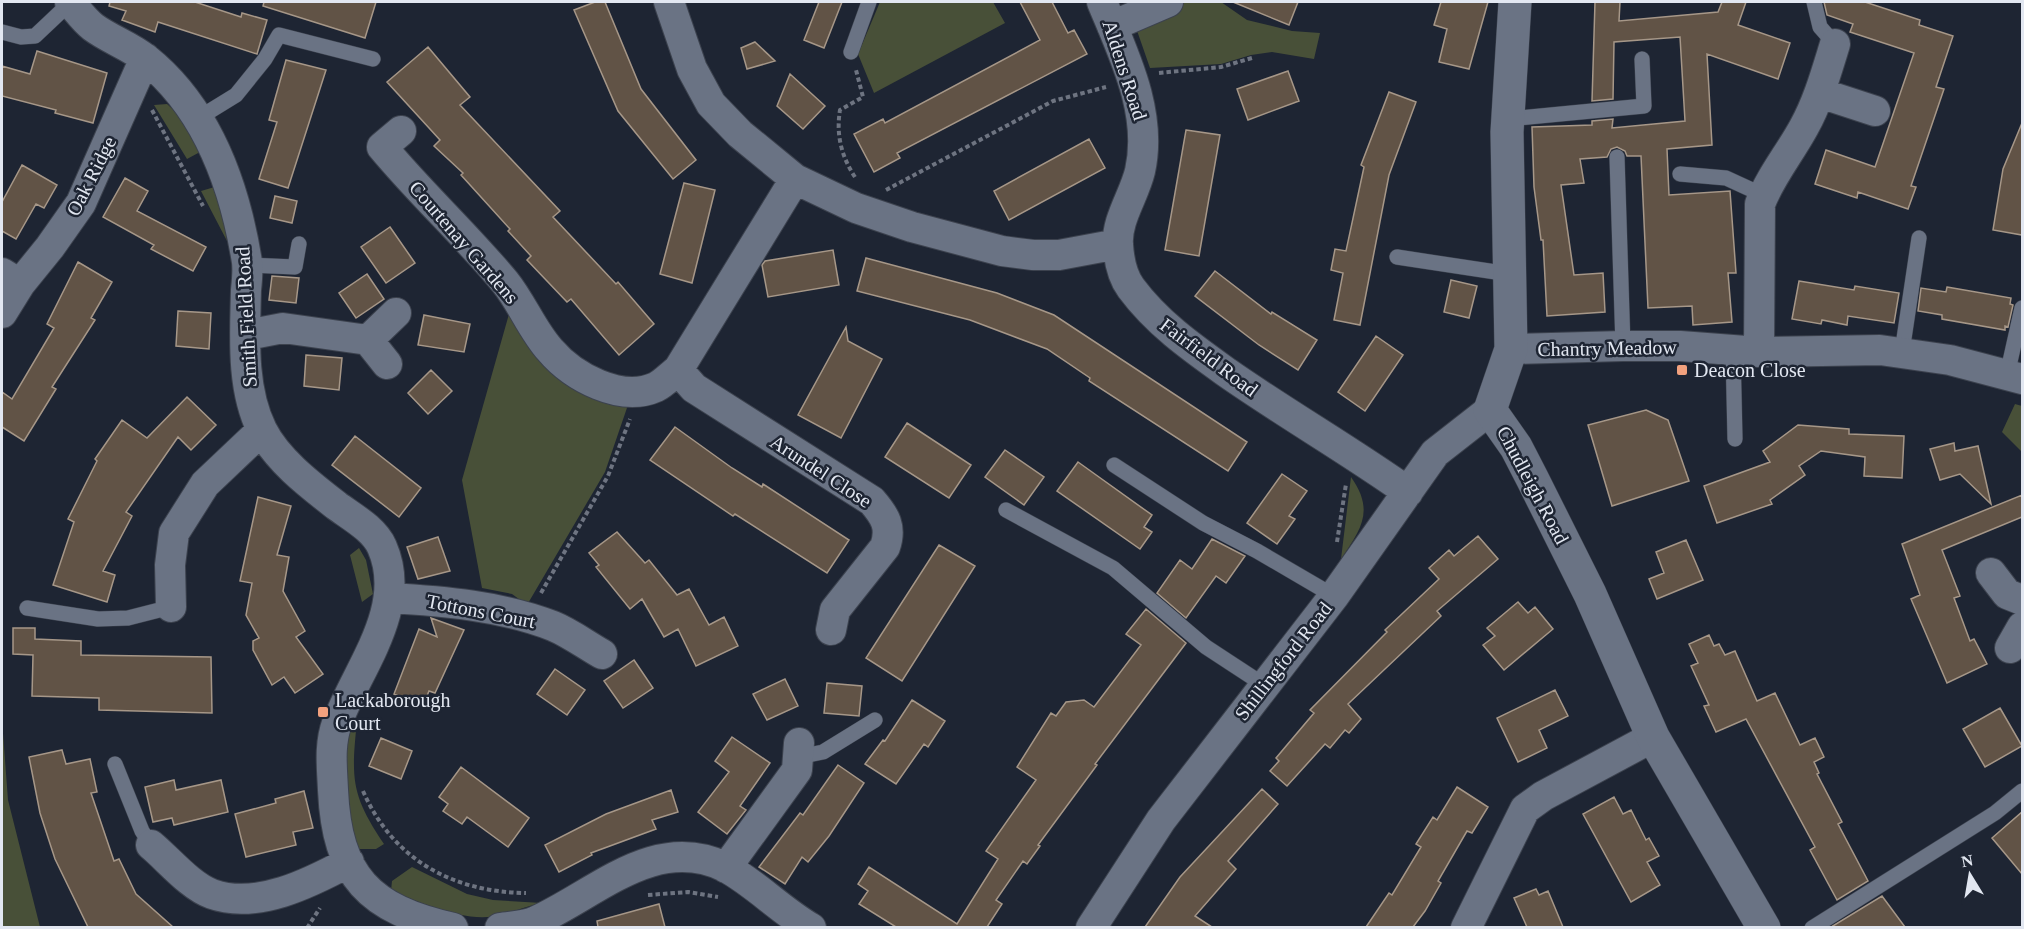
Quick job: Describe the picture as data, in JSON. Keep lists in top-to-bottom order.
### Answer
{
  "streets": {
    "street": [
      "Aldens Road",
      "Oak Ridge",
      "Courtenay Gardens",
      "Smith Field Road",
      "Chantry Meadow",
      "Fairfield Road",
      "Arundel Close",
      "Chudleigh Road",
      "Tottons Court",
      "Shillingford Road"
    ]
  },
  "crossings": [
    ["Aldens Road", "Fairfield Road"],
    ["Oak Ridge", "Smith Field Road"],
    ["Courtenay Gardens", "Arundel Close"],
    ["Smith Field Road", "Tottons Court"],
    ["Chantry Meadow", "Chudleigh Road"],
    ["Fairfield Road", "Shillingford Road"],
    ["Chudleigh Road", "Shillingford Road"]
  ],
  "places": {
    "transit": ["Deacon Close", "Lackaborough Court"]
  },
  "north": "top"
}
